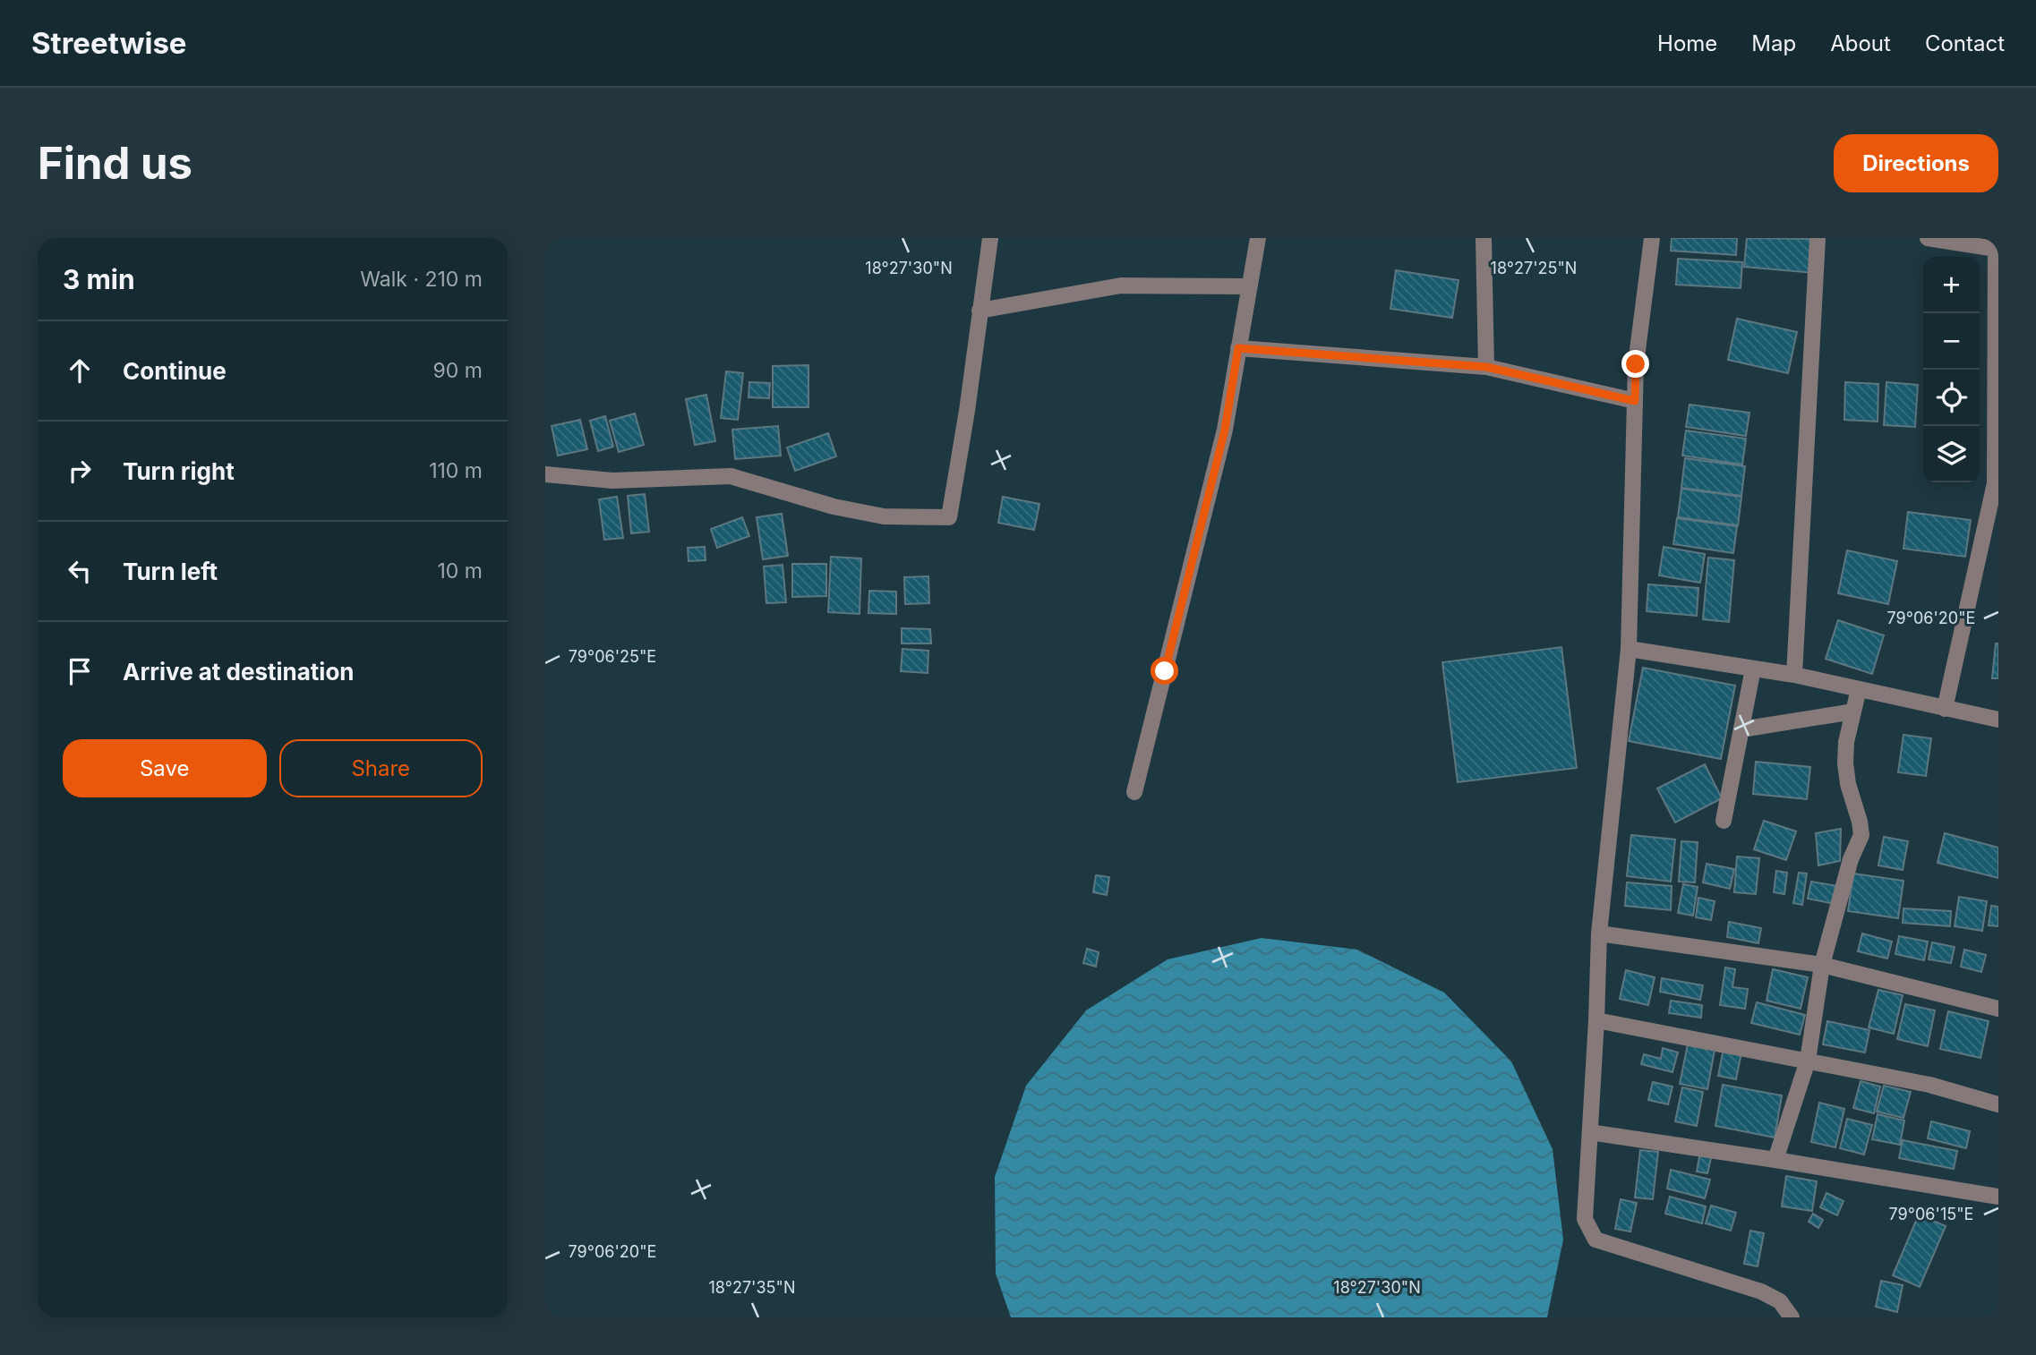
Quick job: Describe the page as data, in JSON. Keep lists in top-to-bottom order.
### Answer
{
  "page": {
    "header": "Streetwise",
    "nav": [
      "Home",
      "Map",
      "About",
      "Contact"
    ],
    "buttons": [
      "Directions",
      ["Save", "Share"]
    ],
    "title": "Find us",
    "heading": ["3 min", "Walk · 210 m"],
    "map_buttons": ["+", "−"],
    "list": [
      ["Continue", "90 m"],
      ["Turn right", "110 m"],
      ["Turn left", "10 m"],
      "Arrive at destination"
    ]
  },
  "coordinates": [
    "18°27'30\"N",
    "18°27'25\"N",
    "79°06'20\"E",
    "79°06'25\"E",
    "79°06'15\"E",
    "18°27'35\"N"
  ]
}
